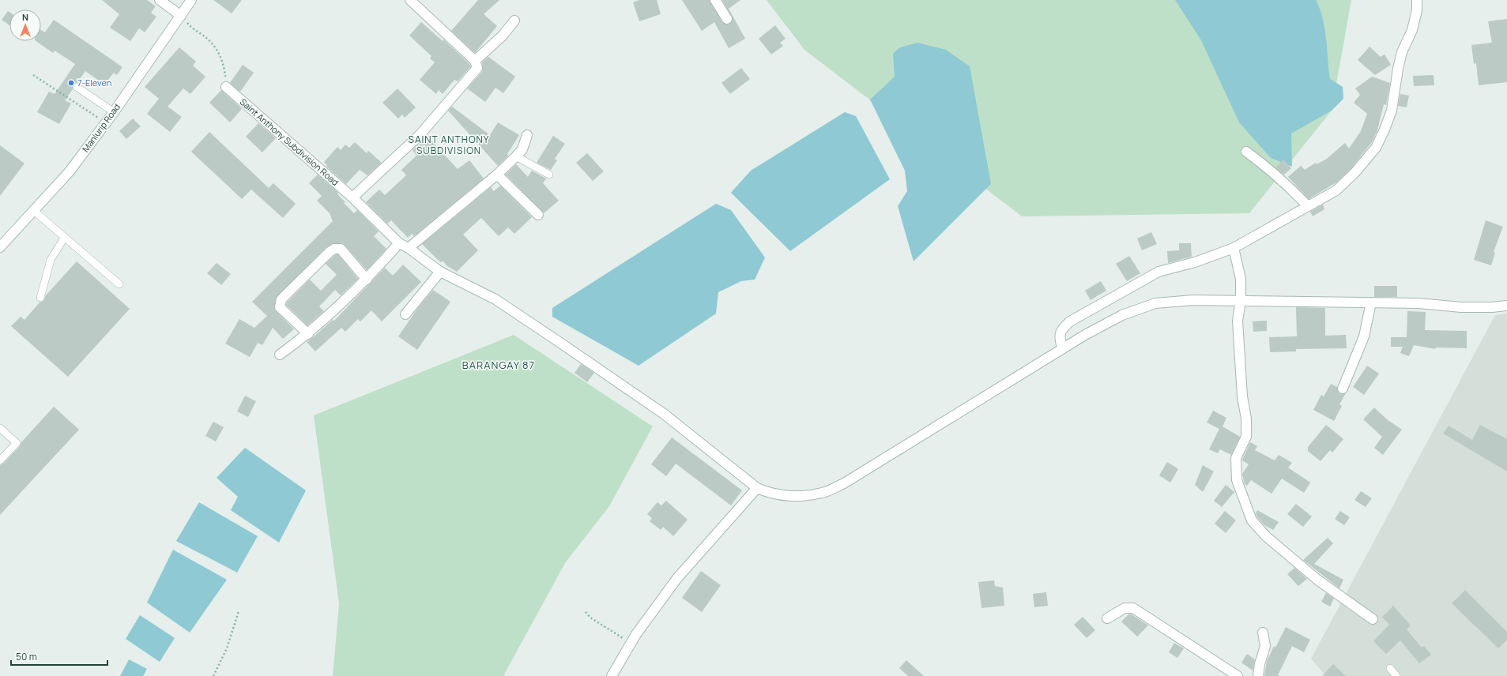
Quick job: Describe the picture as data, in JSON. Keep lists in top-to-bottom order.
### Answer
{
  "streets": {
    "street": ["Manlurip Road", "Saint Anthony Subdivision Road"]
  },
  "districts": ["SAINT ANTHONY SUBDIVISION", "BARANGAY 87"],
  "places": ["7-Eleven"],
  "scale_bar": "50 m",
  "north": "top"
}
